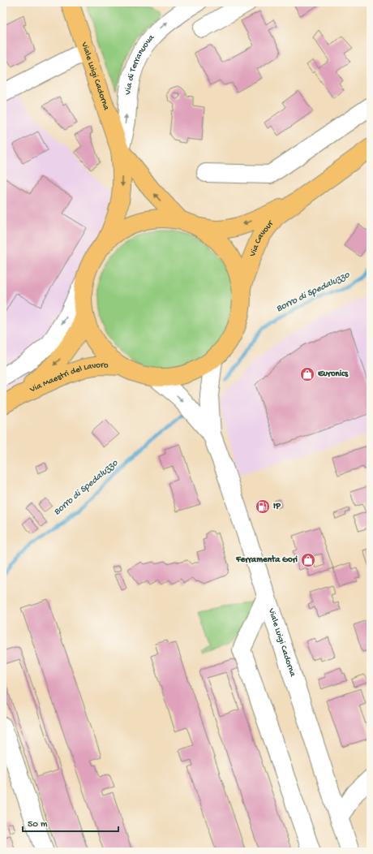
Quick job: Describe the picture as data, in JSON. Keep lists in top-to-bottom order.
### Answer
{
  "streets": {
    "main road": ["Viale Luigi Cadorna", "Via Cavour", "Via Maestri del Lavoro"],
    "street": ["Via di Terranuova"]
  },
  "crossings": [
    ["Via di Terranuova", "Viale Luigi Cadorna"]
  ],
  "one_way": ["Via di Terranuova", "Via Maestri del Lavoro"],
  "water": ["Borro di Spedaluzzo"],
  "places": {
    "shop": ["Euronics", "Ferramenta Gori"],
    "fuel station": ["IP"]
  },
  "scale_bar": "50 m"
}
